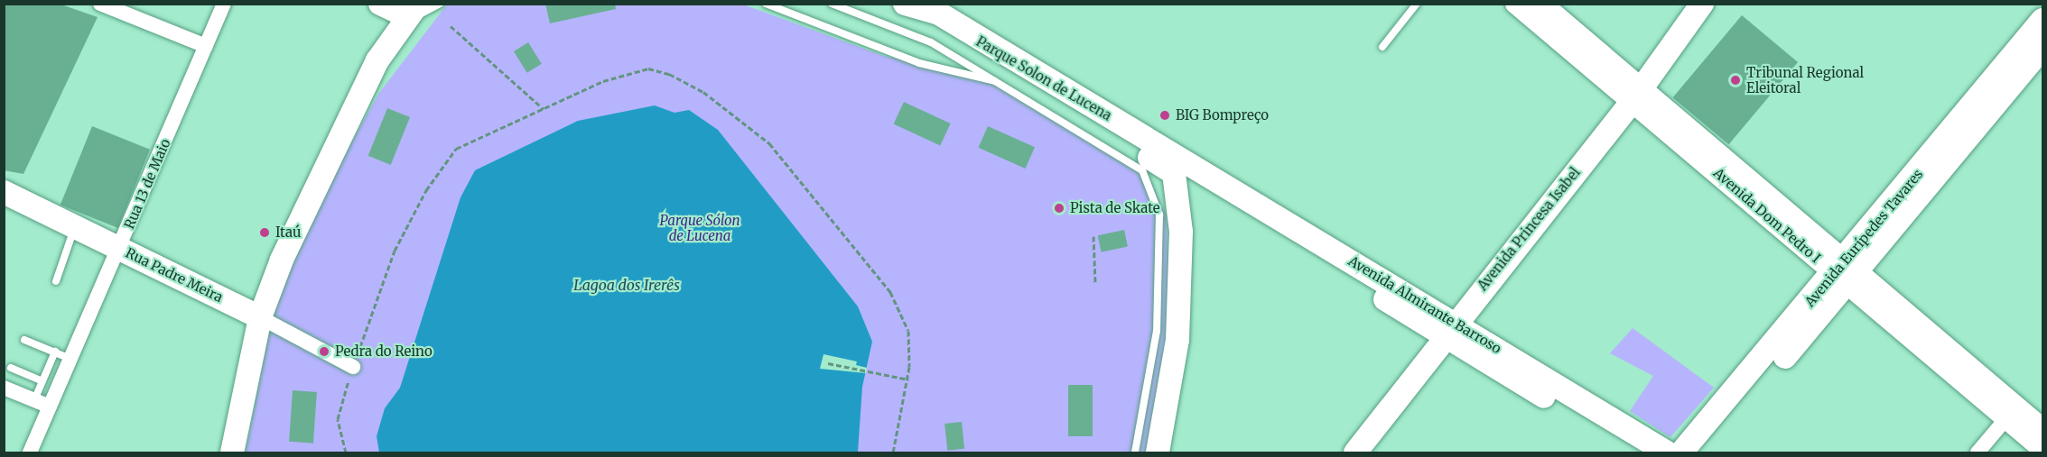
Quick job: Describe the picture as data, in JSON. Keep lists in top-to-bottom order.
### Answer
{
  "streets": {
    "main road": [
      "Avenida Dom Pedro I",
      "Avenida Princesa Isabel",
      "Avenida Eurípedes Tavares",
      "Rua Padre Meira",
      "Avenida Almirante Barroso"
    ],
    "street": ["Rua 13 de Maio"]
  },
  "crossings": [
    ["Rua 13 de Maio", "Rua Padre Meira"],
    ["Avenida Dom Pedro I", "Avenida Princesa Isabel"],
    ["Avenida Dom Pedro I", "Avenida Eurípedes Tavares"],
    ["Avenida Princesa Isabel", "Avenida Almirante Barroso"]
  ],
  "water": ["Lagoa dos Irerês"],
  "parks": ["Parque Sólon de Lucena"],
  "places": [
    "Tribunal Regional Eleitoral",
    "BIG Bompreço",
    "Pista de Skate",
    "Itaú",
    "Pedra do Reino"
  ]
}
